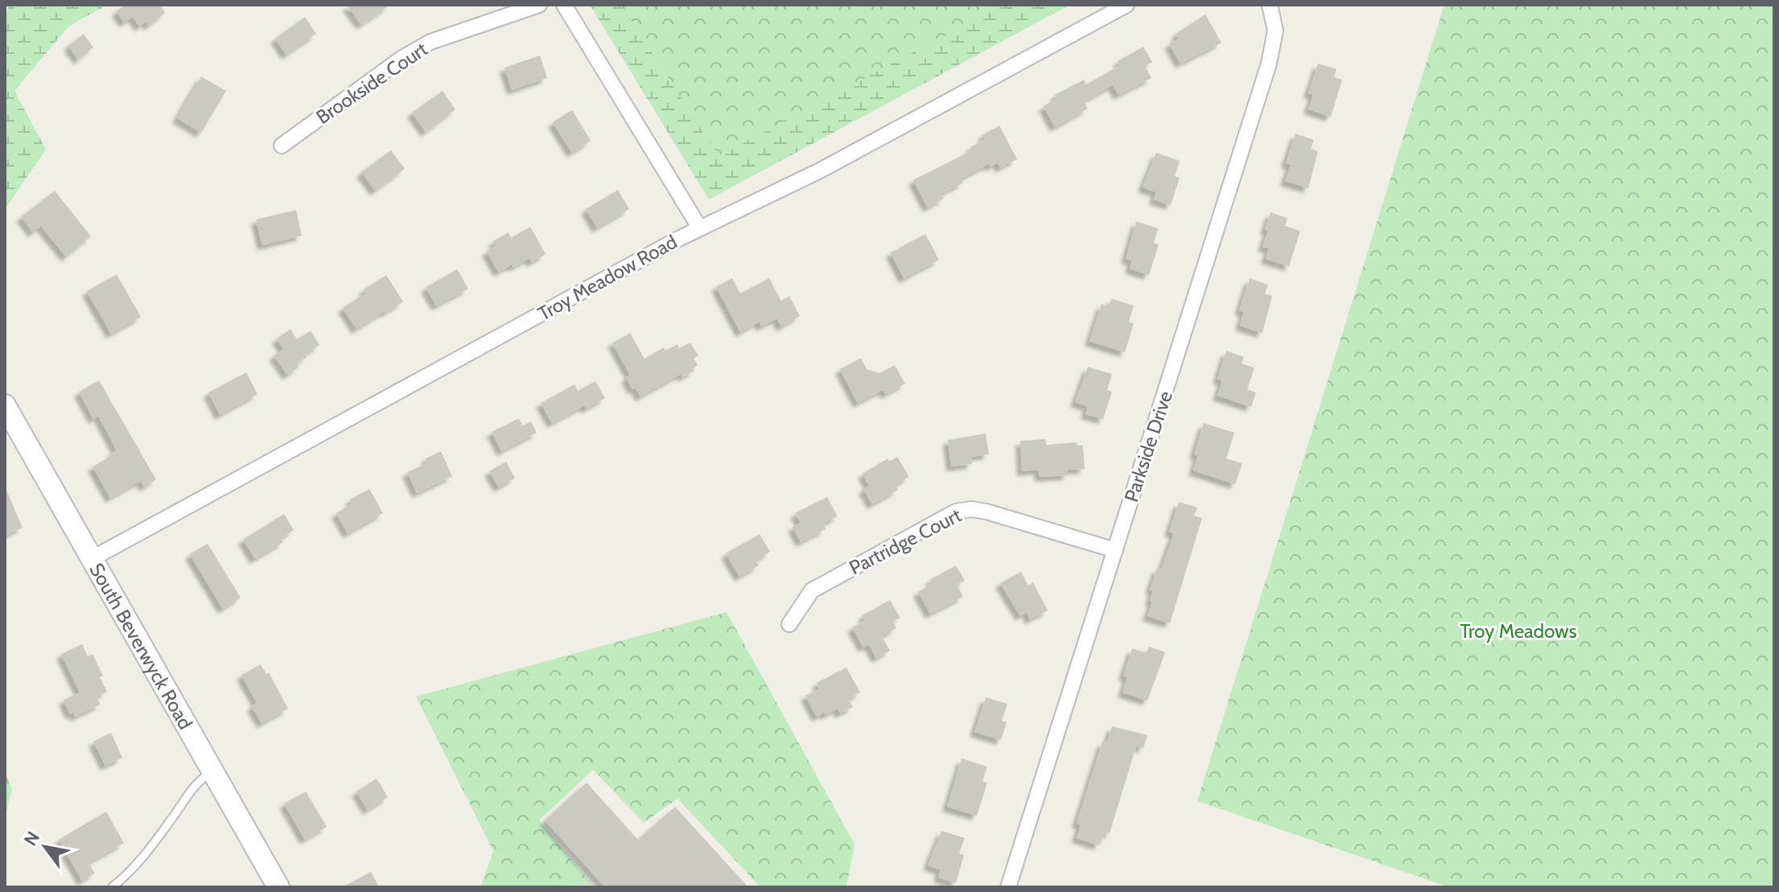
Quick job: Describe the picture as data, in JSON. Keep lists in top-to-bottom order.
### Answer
{
  "streets": {
    "main road": ["South Beverwyck Road"],
    "street": [
      "Brookside Court",
      "Troy Meadow Road",
      "Parkside Drive",
      "Partridge Court"
    ]
  },
  "crossings": [
    ["Troy Meadow Road", "South Beverwyck Road"],
    ["Parkside Drive", "Partridge Court"]
  ],
  "parks": ["Troy Meadows"],
  "north": "top left"
}
